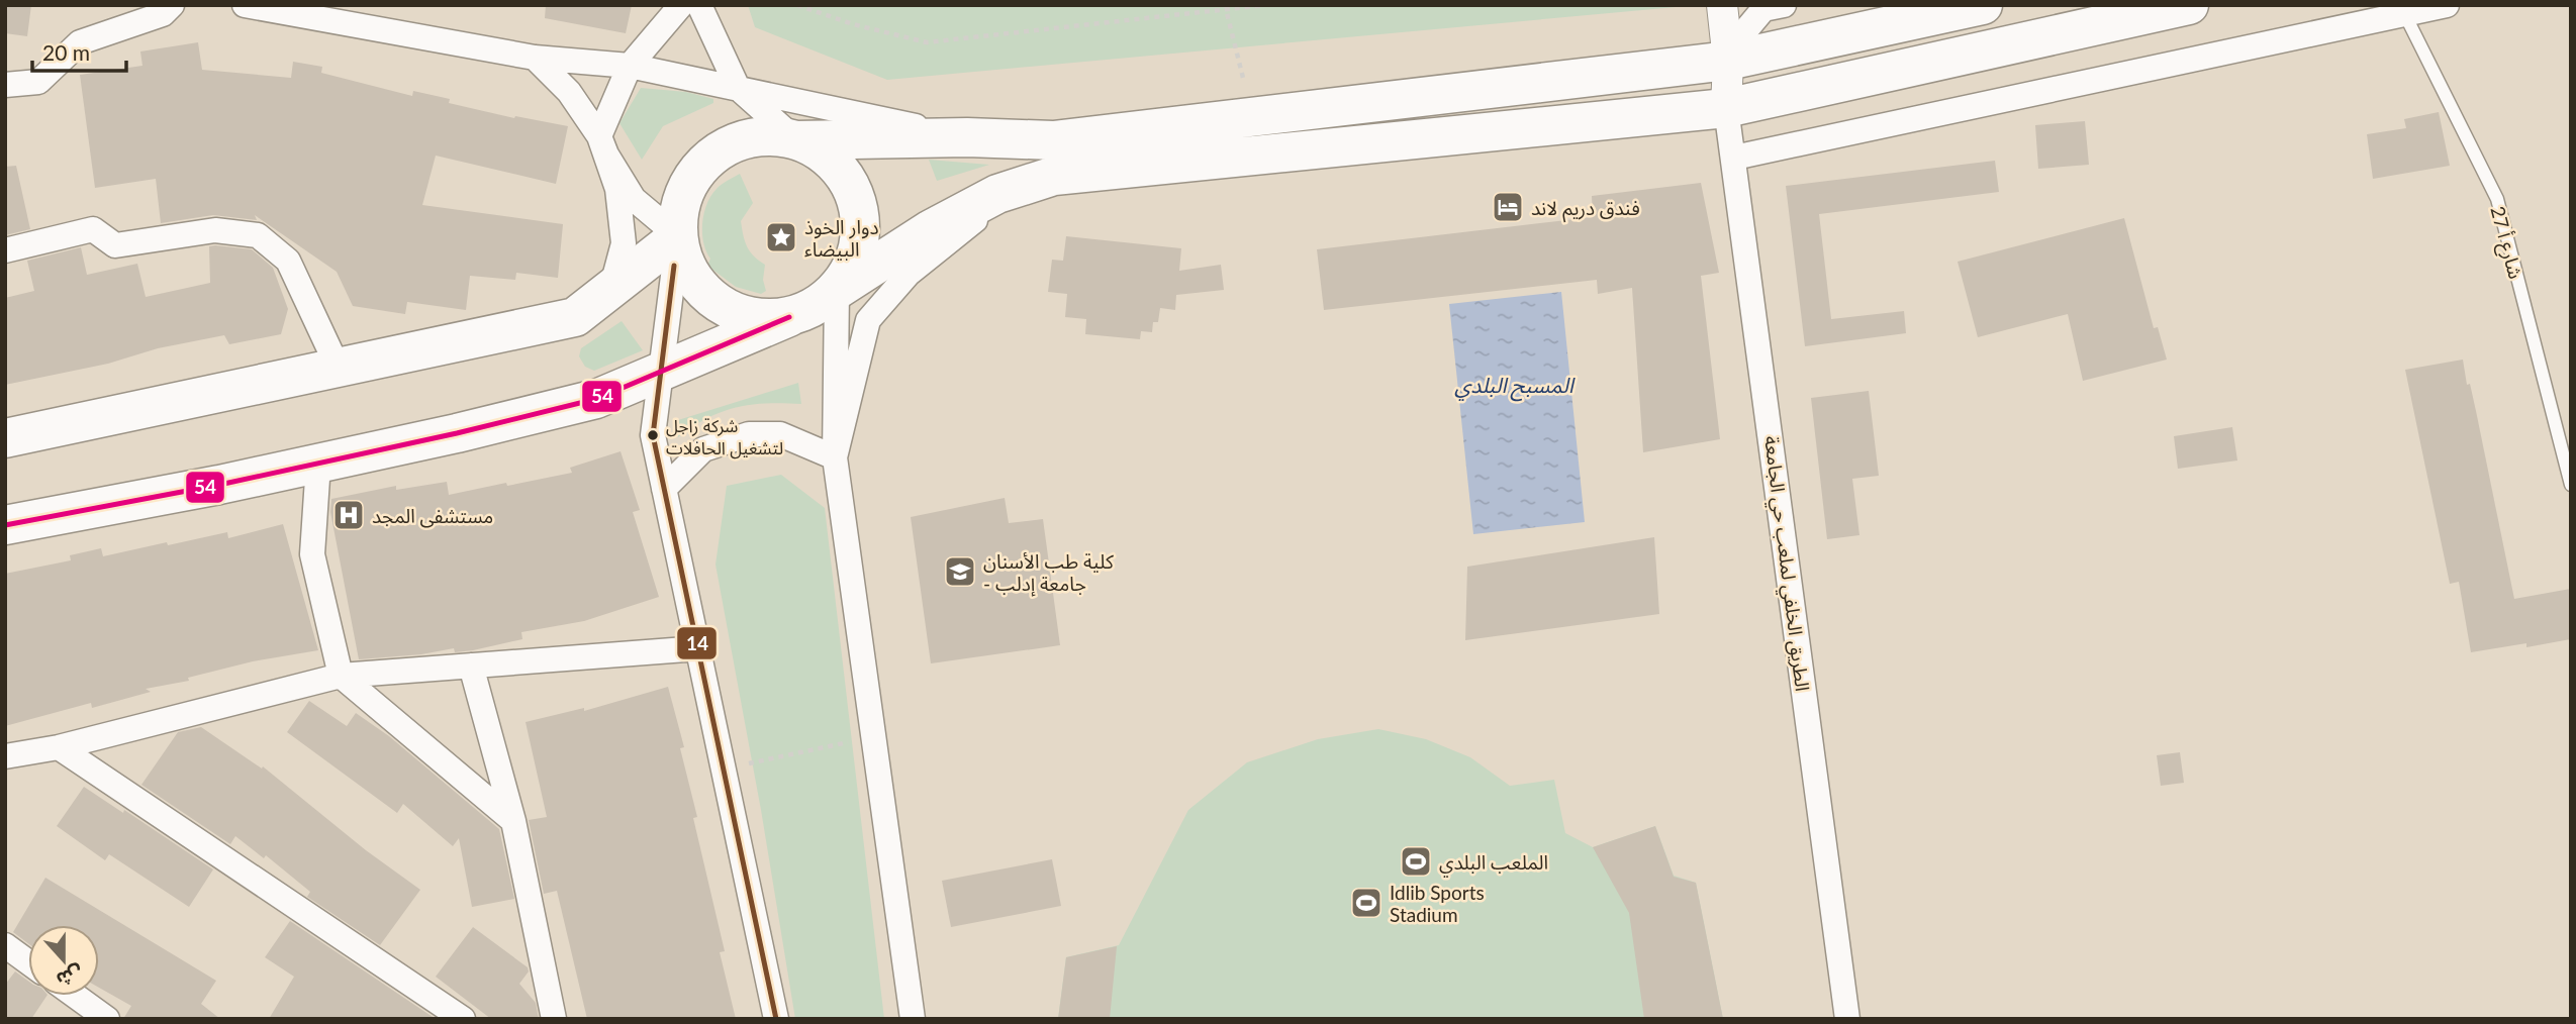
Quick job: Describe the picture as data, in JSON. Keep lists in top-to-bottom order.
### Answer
{
  "streets": {
    "street": ["الطريق الخلفي لملعب حي الجامعة"],
    "lane": ["شارع أ 27"]
  },
  "water": ["المسبح البلدي"],
  "places": {
    "hotel": ["فندق دريم لاند"],
    "place": ["دوار الخوذ البيضاء"],
    "other": ["شركة زاجل لتشغيل الحافلات"],
    "hospital": ["مستشفى المجد"],
    "school or university": ["كلية طب الأسنان - جامعة إدلب"],
    "sports": ["الملعب البلدي", "Idlib Sports Stadium"]
  },
  "lines": ["transit line 14", "transit line 54"],
  "scale_bar": "20 m",
  "north": "bottom"
}
